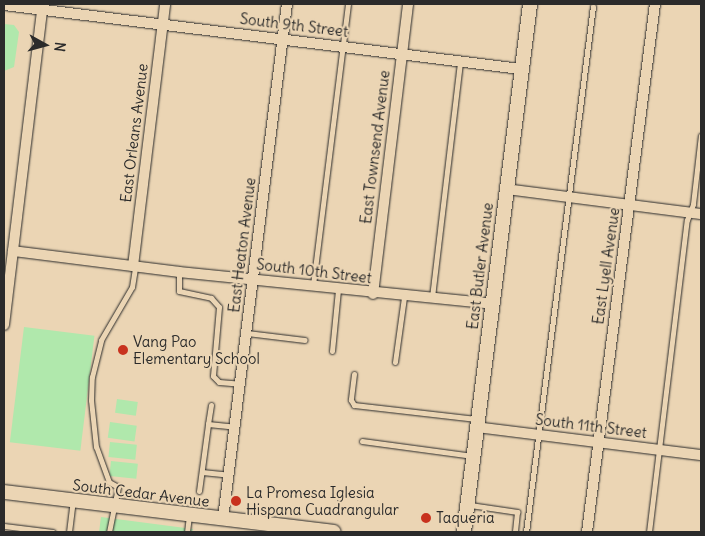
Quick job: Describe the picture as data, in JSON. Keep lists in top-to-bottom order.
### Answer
{
  "streets": {
    "street": [
      "South 9th Street",
      "East Orleans Avenue",
      "East Townsend Avenue",
      "East Heaton Avenue",
      "East Butler Avenue",
      "East Lyell Avenue",
      "South 10th Street",
      "South 11th Street",
      "South Cedar Avenue"
    ]
  },
  "crossings": [
    ["South 9th Street", "East Orleans Avenue"],
    ["South 9th Street", "East Townsend Avenue"],
    ["South 9th Street", "East Heaton Avenue"],
    ["South 9th Street", "East Butler Avenue"],
    ["East Orleans Avenue", "South 10th Street"],
    ["East Townsend Avenue", "South 10th Street"],
    ["East Heaton Avenue", "South 10th Street"],
    ["East Heaton Avenue", "South Cedar Avenue"],
    ["East Butler Avenue", "South 10th Street"],
    ["East Butler Avenue", "South 11th Street"],
    ["East Lyell Avenue", "South 11th Street"]
  ],
  "places": ["Vang Pao Elementary School", "La Promesa Iglesia Hispana Cuadrangular", "Taqueria"],
  "north": "right"
}
